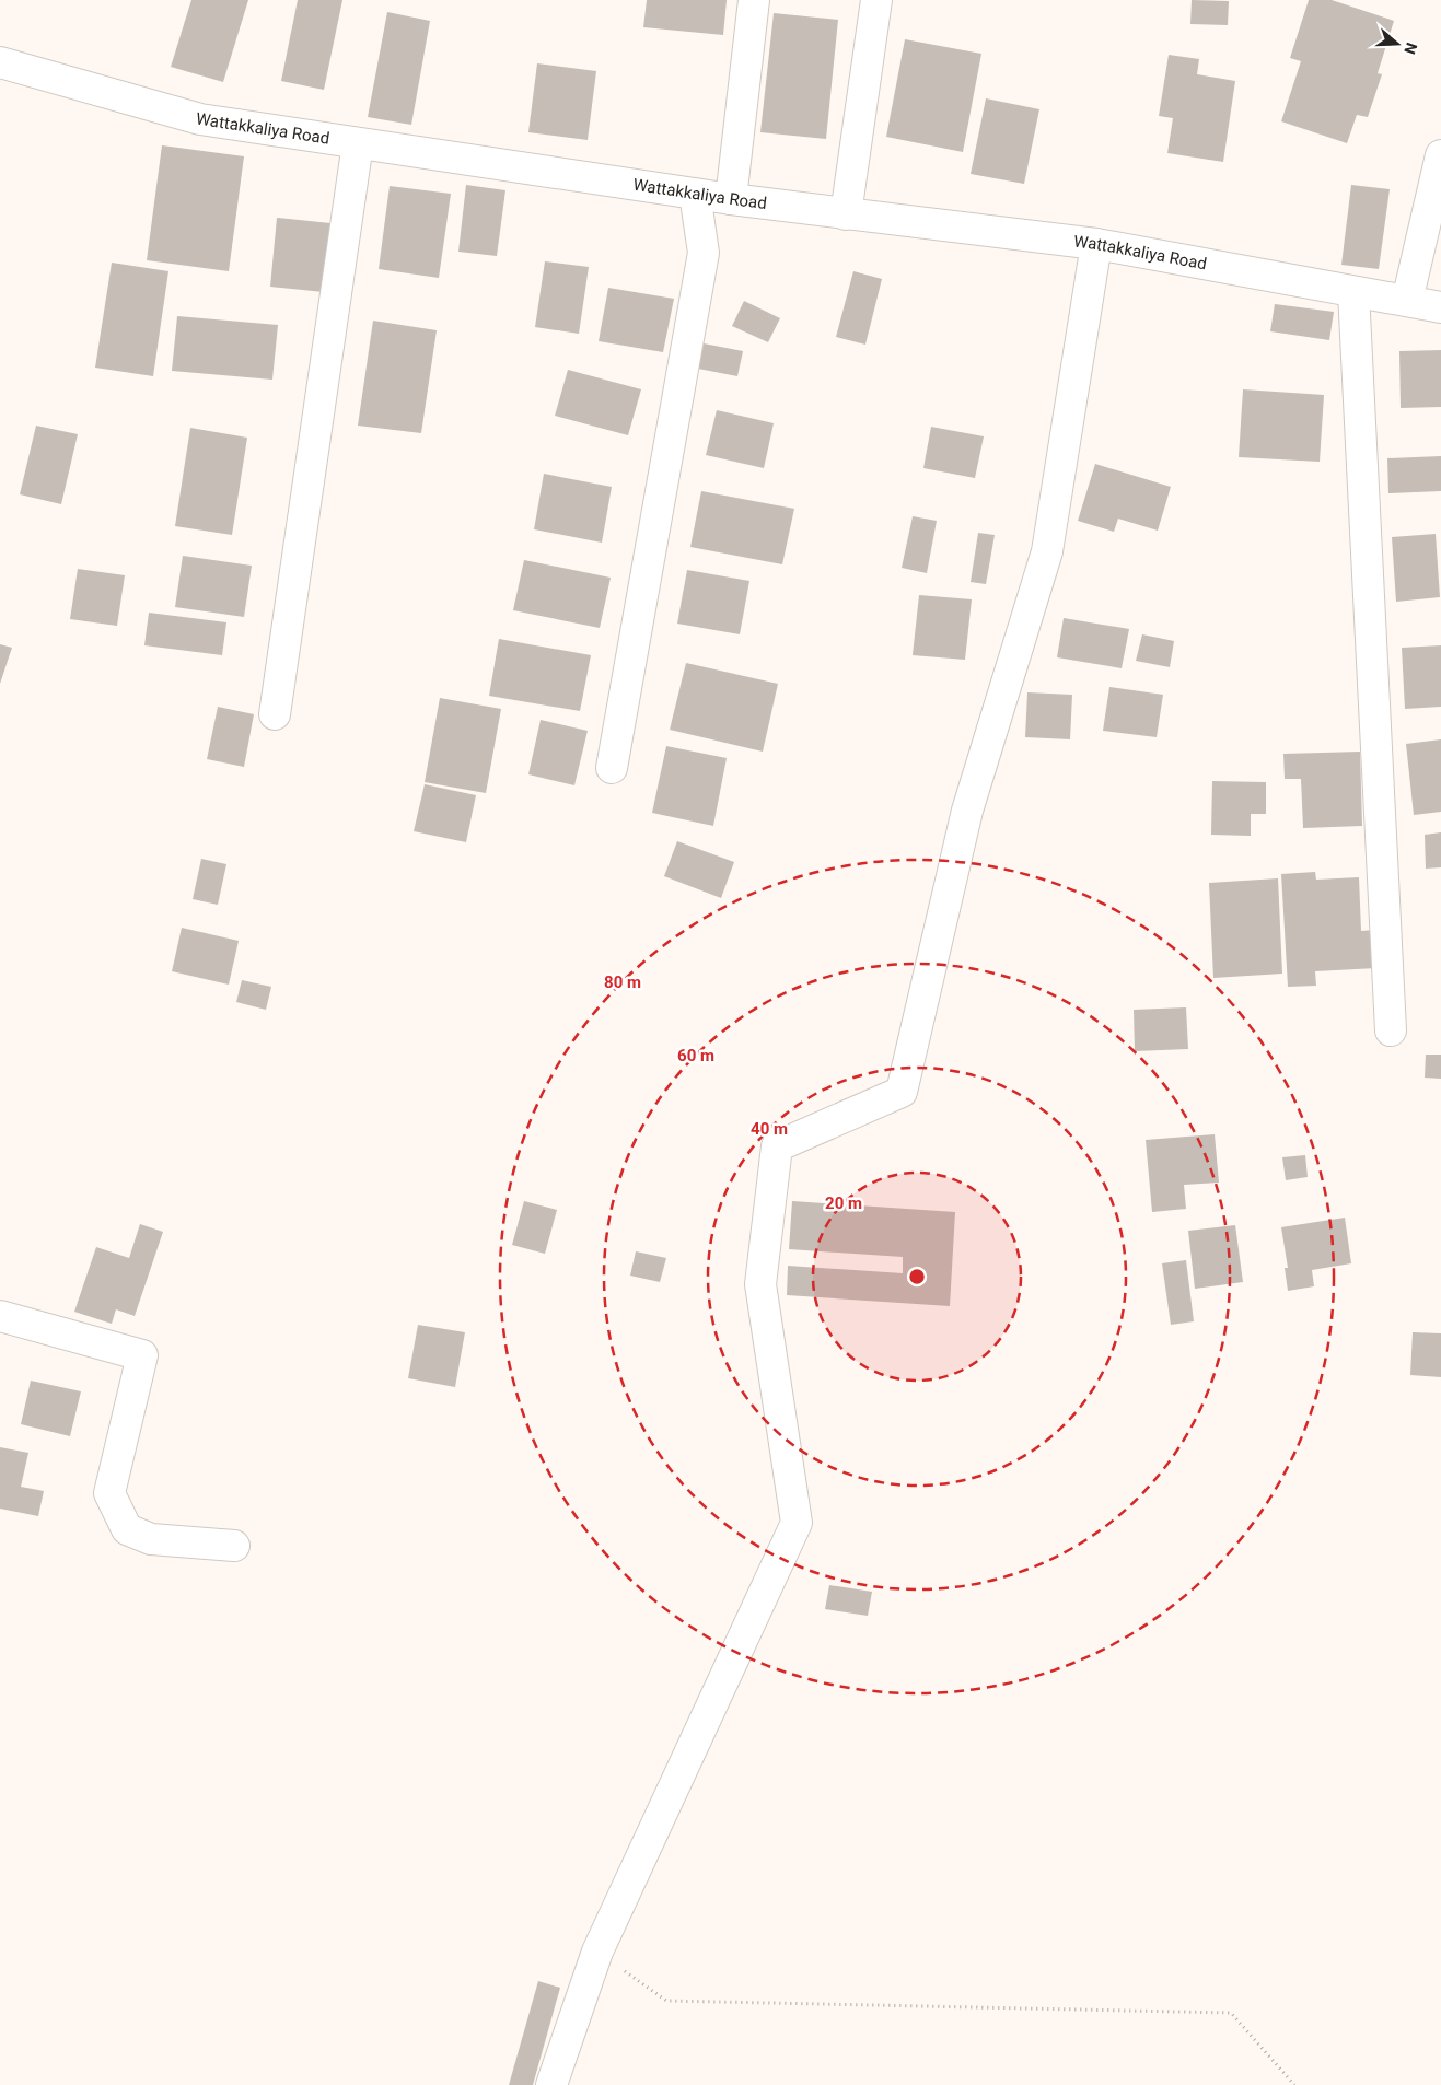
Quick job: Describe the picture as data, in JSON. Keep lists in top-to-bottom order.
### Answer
{
  "streets": {
    "street": ["Wattakkaliya Road"]
  },
  "north": "right",
  "rings": [
    "80 m",
    "60 m",
    "40 m",
    "20 m"
  ]
}
